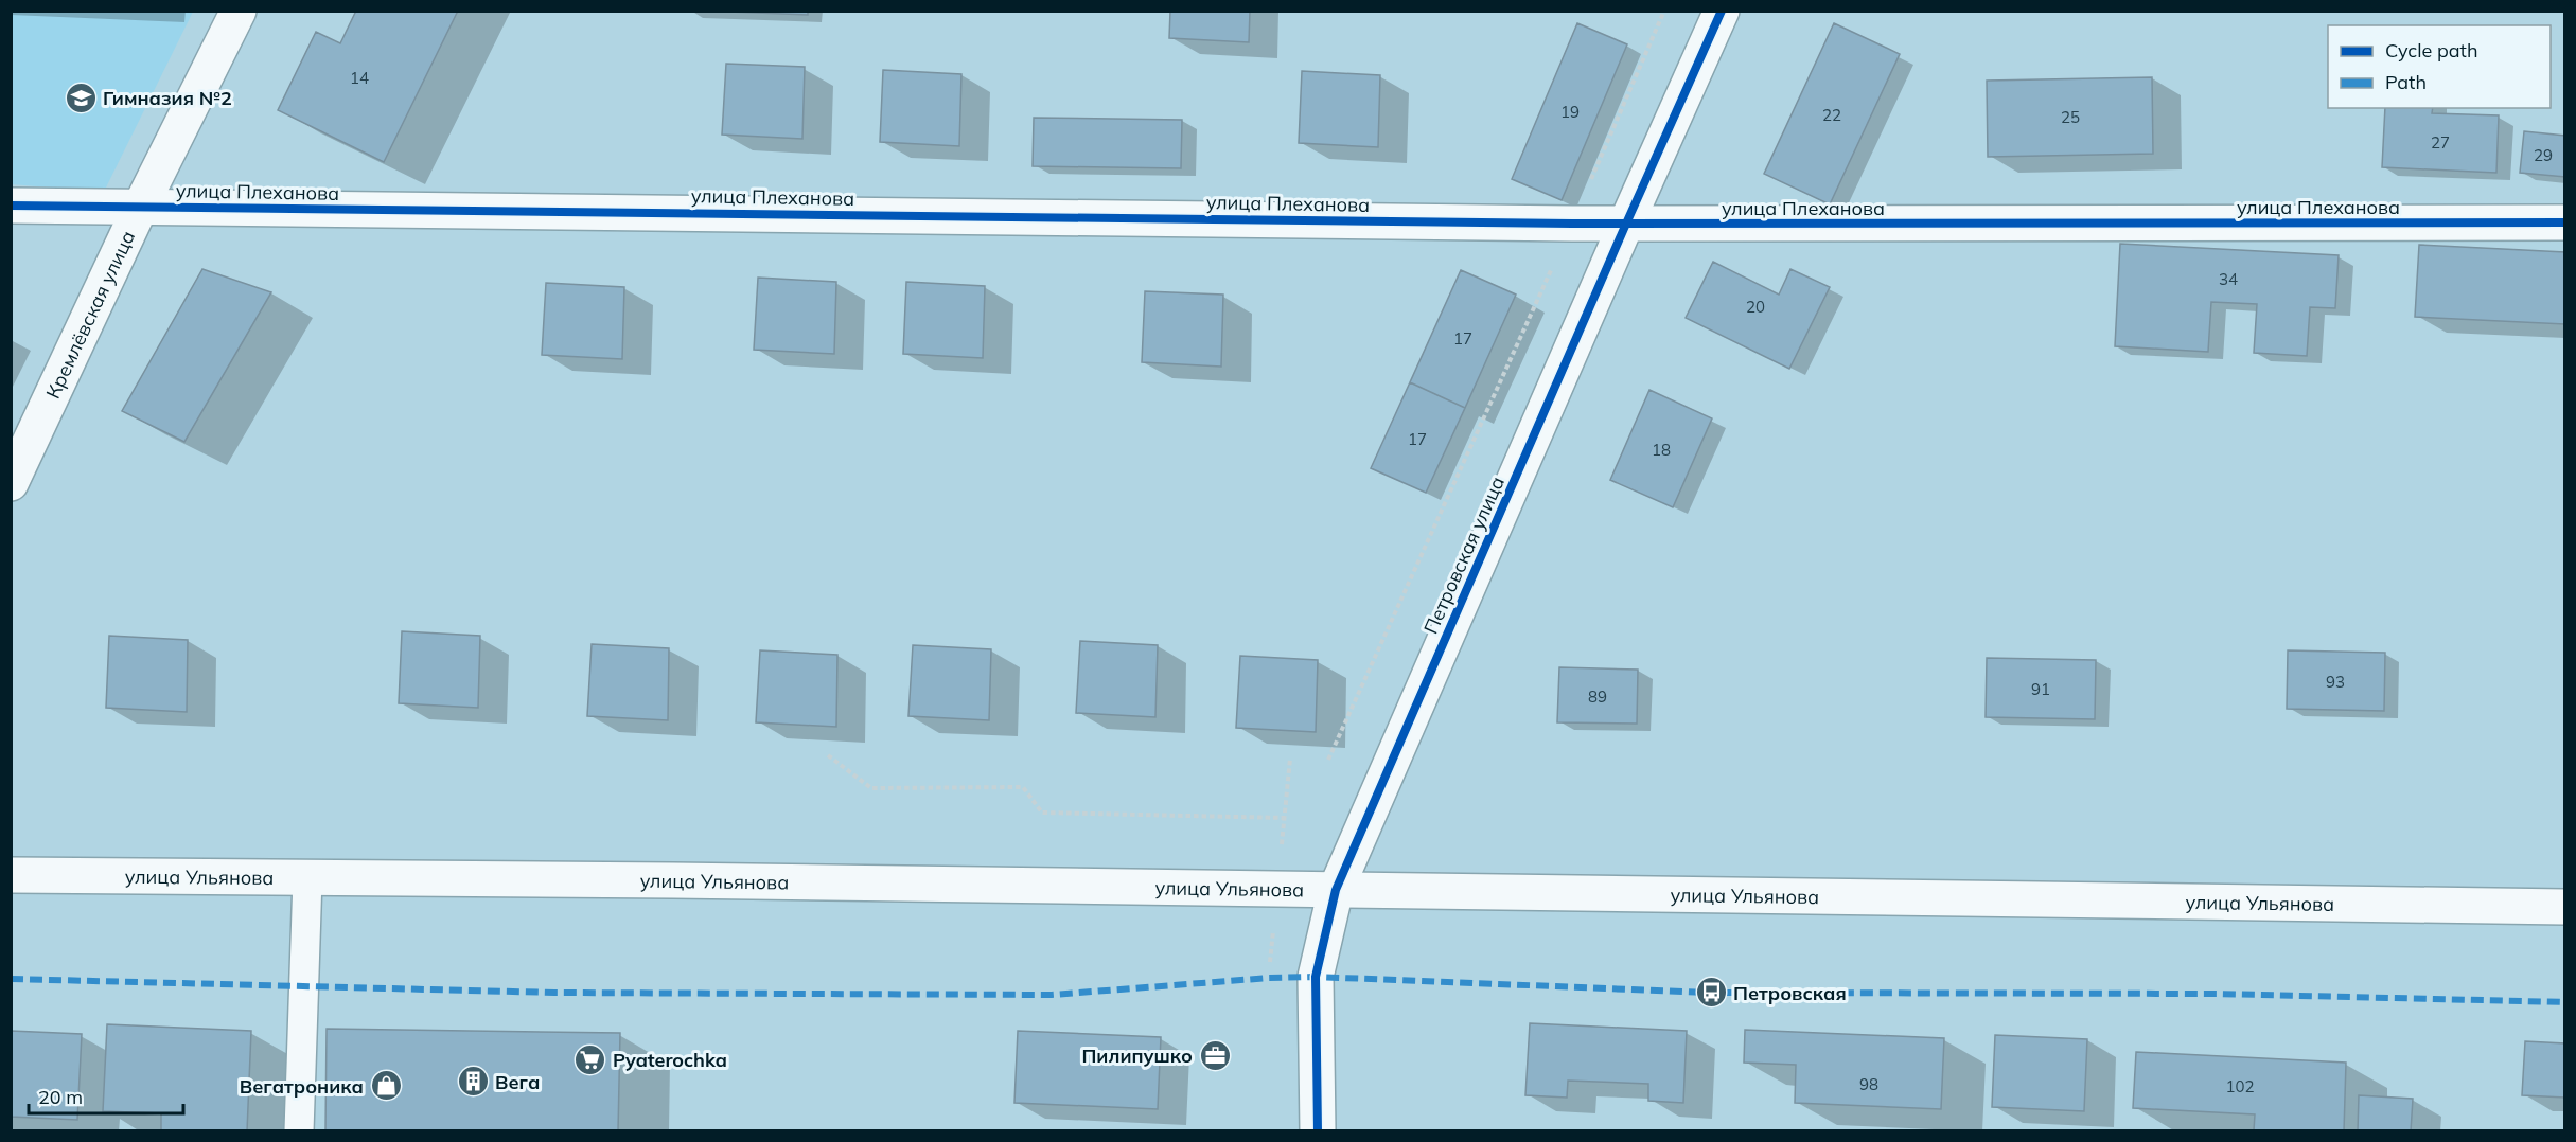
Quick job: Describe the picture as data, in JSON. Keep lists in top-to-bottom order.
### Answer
{
  "streets": {
    "street": [
      "улица Плеханова",
      "Кремлёвская улица",
      "Петровская улица",
      "улица Ульянова"
    ]
  },
  "crossings": [
    ["улица Плеханова", "Кремлёвская улица"],
    ["улица Плеханова", "Петровская улица"],
    ["Петровская улица", "улица Ульянова"]
  ],
  "places": {
    "school or university": ["Гимназия №2"],
    "bus stop": ["Петровская"],
    "office": ["Пилипушко"],
    "supermarket": ["Pyaterochka"],
    "building": ["Вега"],
    "shop": ["Вегатроника"]
  },
  "house_numbers": [
    "14",
    "19",
    "22",
    "25",
    "27",
    "29",
    "34",
    "20",
    "17",
    "17",
    "18",
    "93",
    "91",
    "89",
    "98",
    "102"
  ],
  "legend": ["Cycle path", "Path"],
  "scale_bar": "20 m"
}
